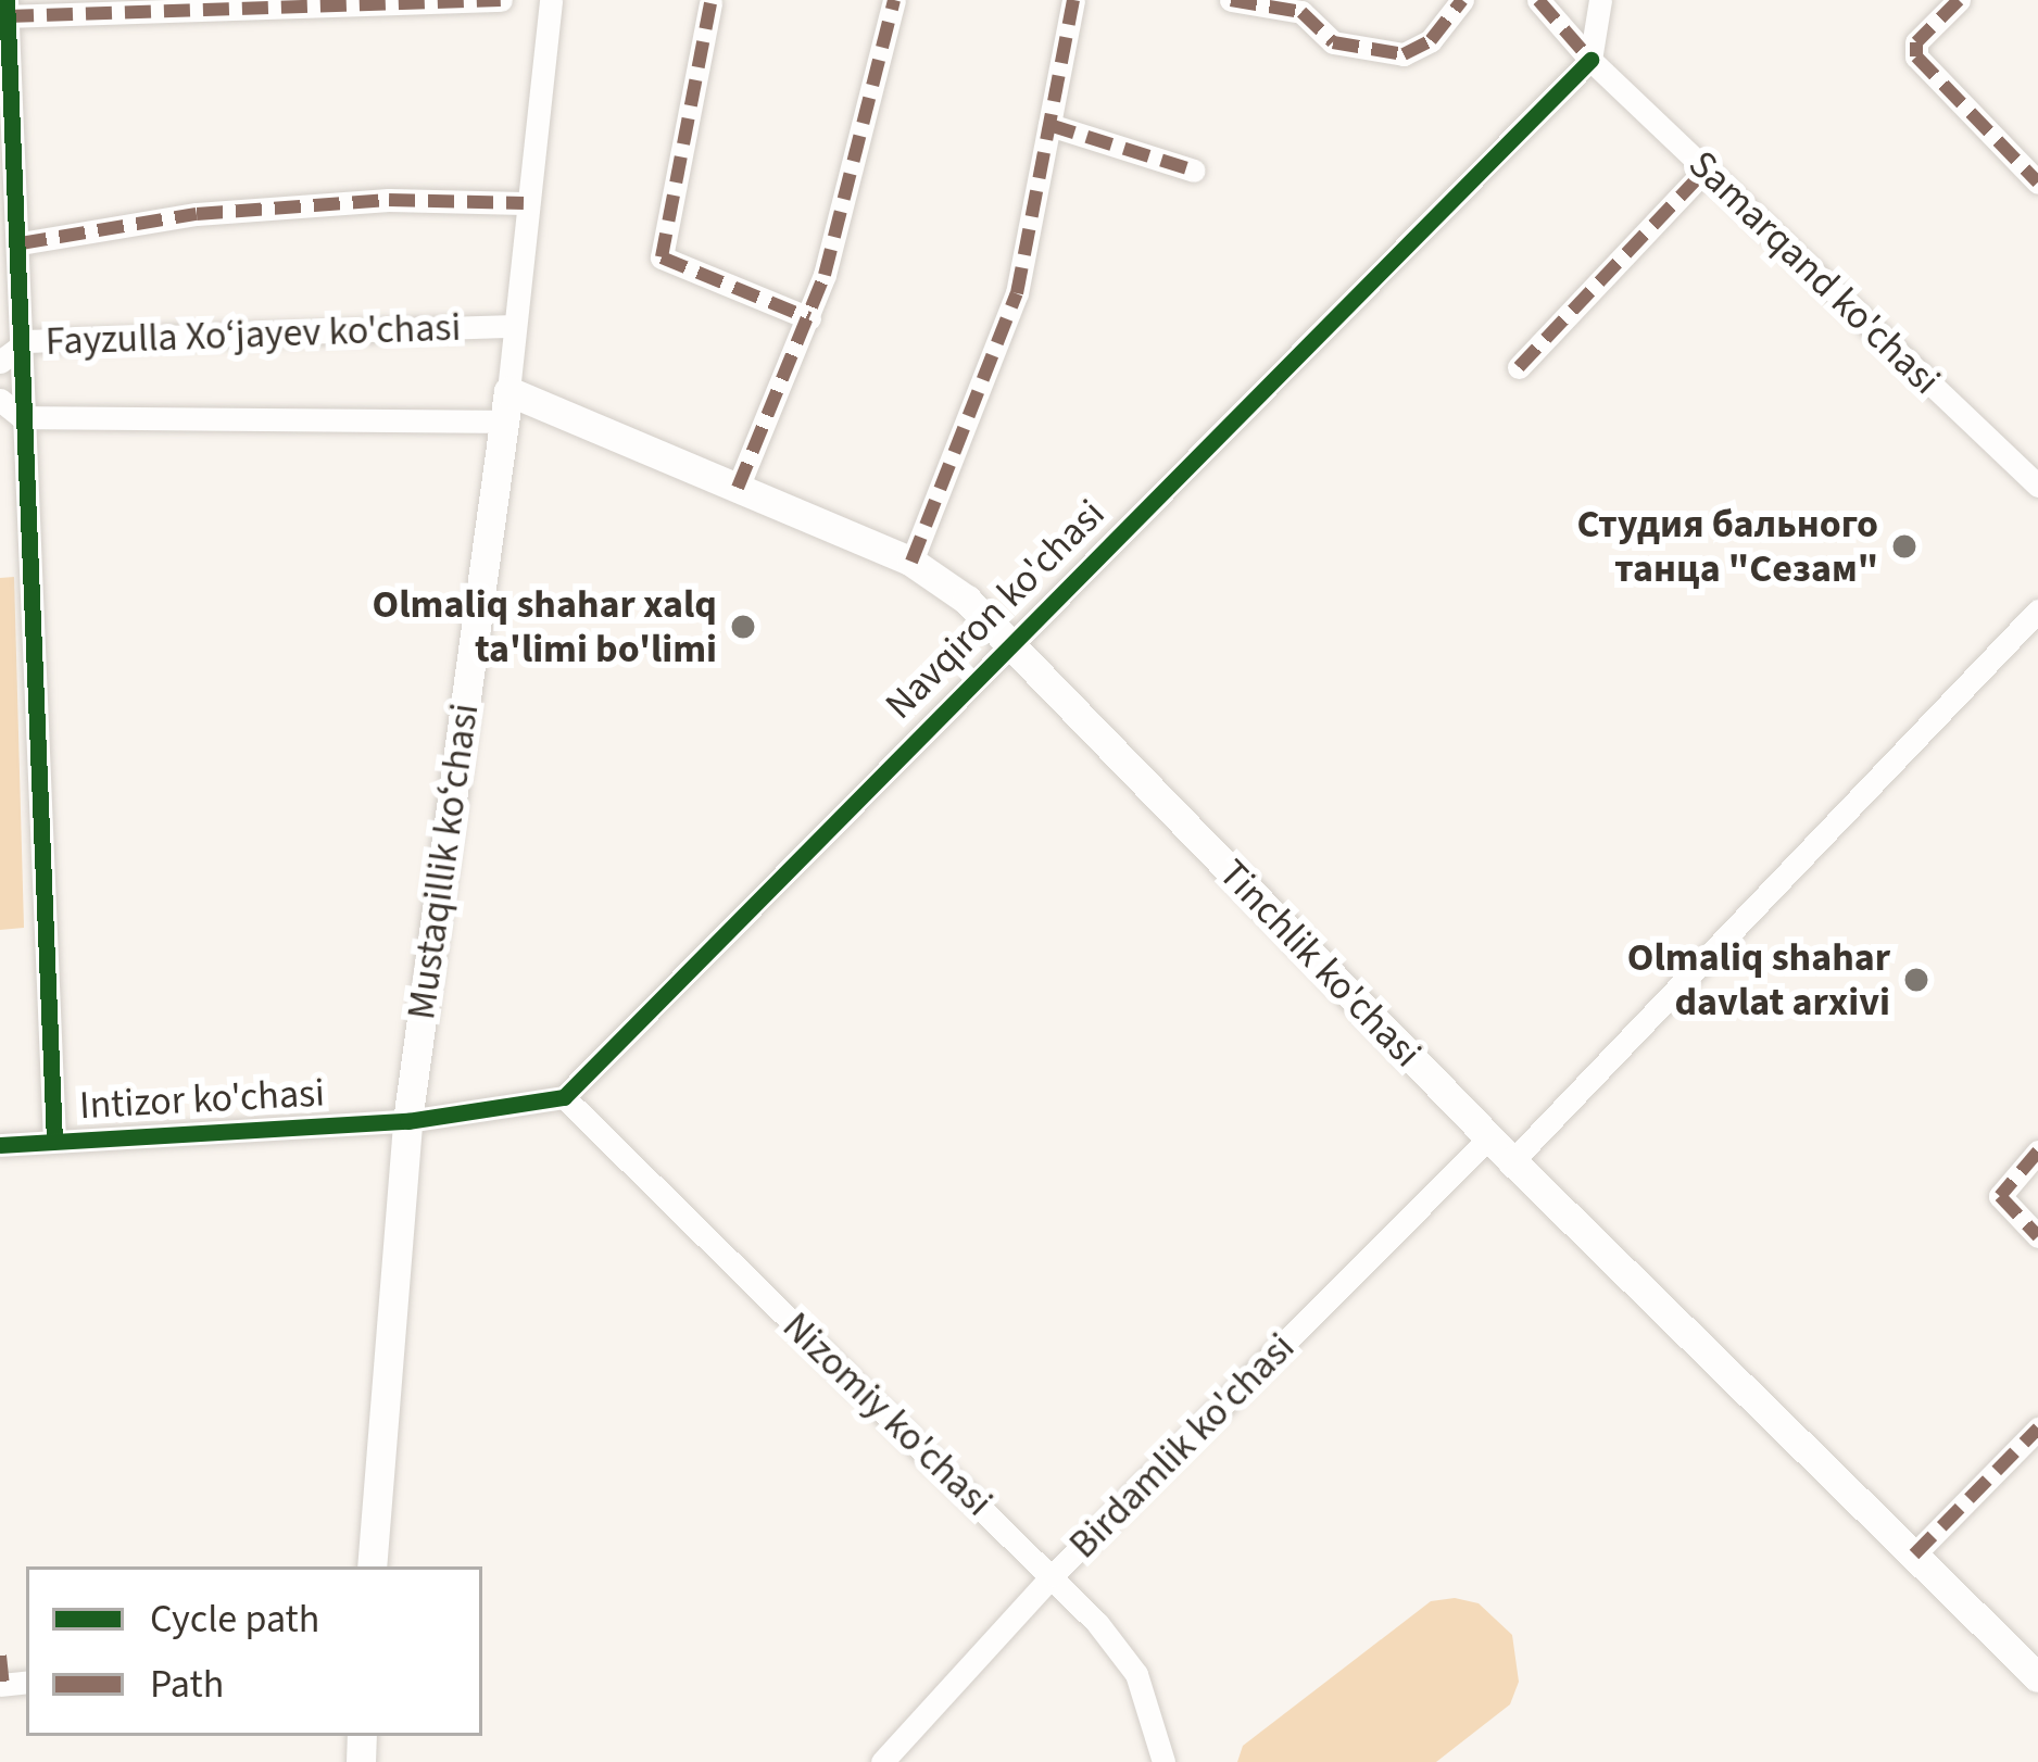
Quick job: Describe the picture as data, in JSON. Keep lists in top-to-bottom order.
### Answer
{
  "streets": {
    "main road": ["Mustaqillik koʻchasi", "Tinchlik ko'chasi"],
    "street": [
      "Samarqand ko'chasi",
      "Fayzulla Xo‘jayev ko'chasi",
      "Navqiron ko'chasi",
      "Intizor ko'chasi",
      "Nizomiy ko'chasi",
      "Birdamlik ko'chasi"
    ]
  },
  "crossings": [
    ["Samarqand ko'chasi", "Navqiron ko'chasi"],
    ["Fayzulla Xo‘jayev ko'chasi", "Mustaqillik koʻchasi"],
    ["Fayzulla Xo‘jayev ko'chasi", "Tinchlik ko'chasi"],
    ["Navqiron ko'chasi", "Tinchlik ko'chasi"],
    ["Navqiron ko'chasi", "Nizomiy ko'chasi"],
    ["Mustaqillik koʻchasi", "Tinchlik ko'chasi"],
    ["Mustaqillik koʻchasi", "Intizor ko'chasi"],
    ["Tinchlik ko'chasi", "Birdamlik ko'chasi"],
    ["Nizomiy ko'chasi", "Birdamlik ko'chasi"]
  ],
  "places": ["Студия бального танца \"Сезам\"", "Olmaliq shahar xalq ta'limi bo'limi", "Olmaliq shahar davlat arxivi"],
  "legend": ["Cycle path", "Path"]
}
